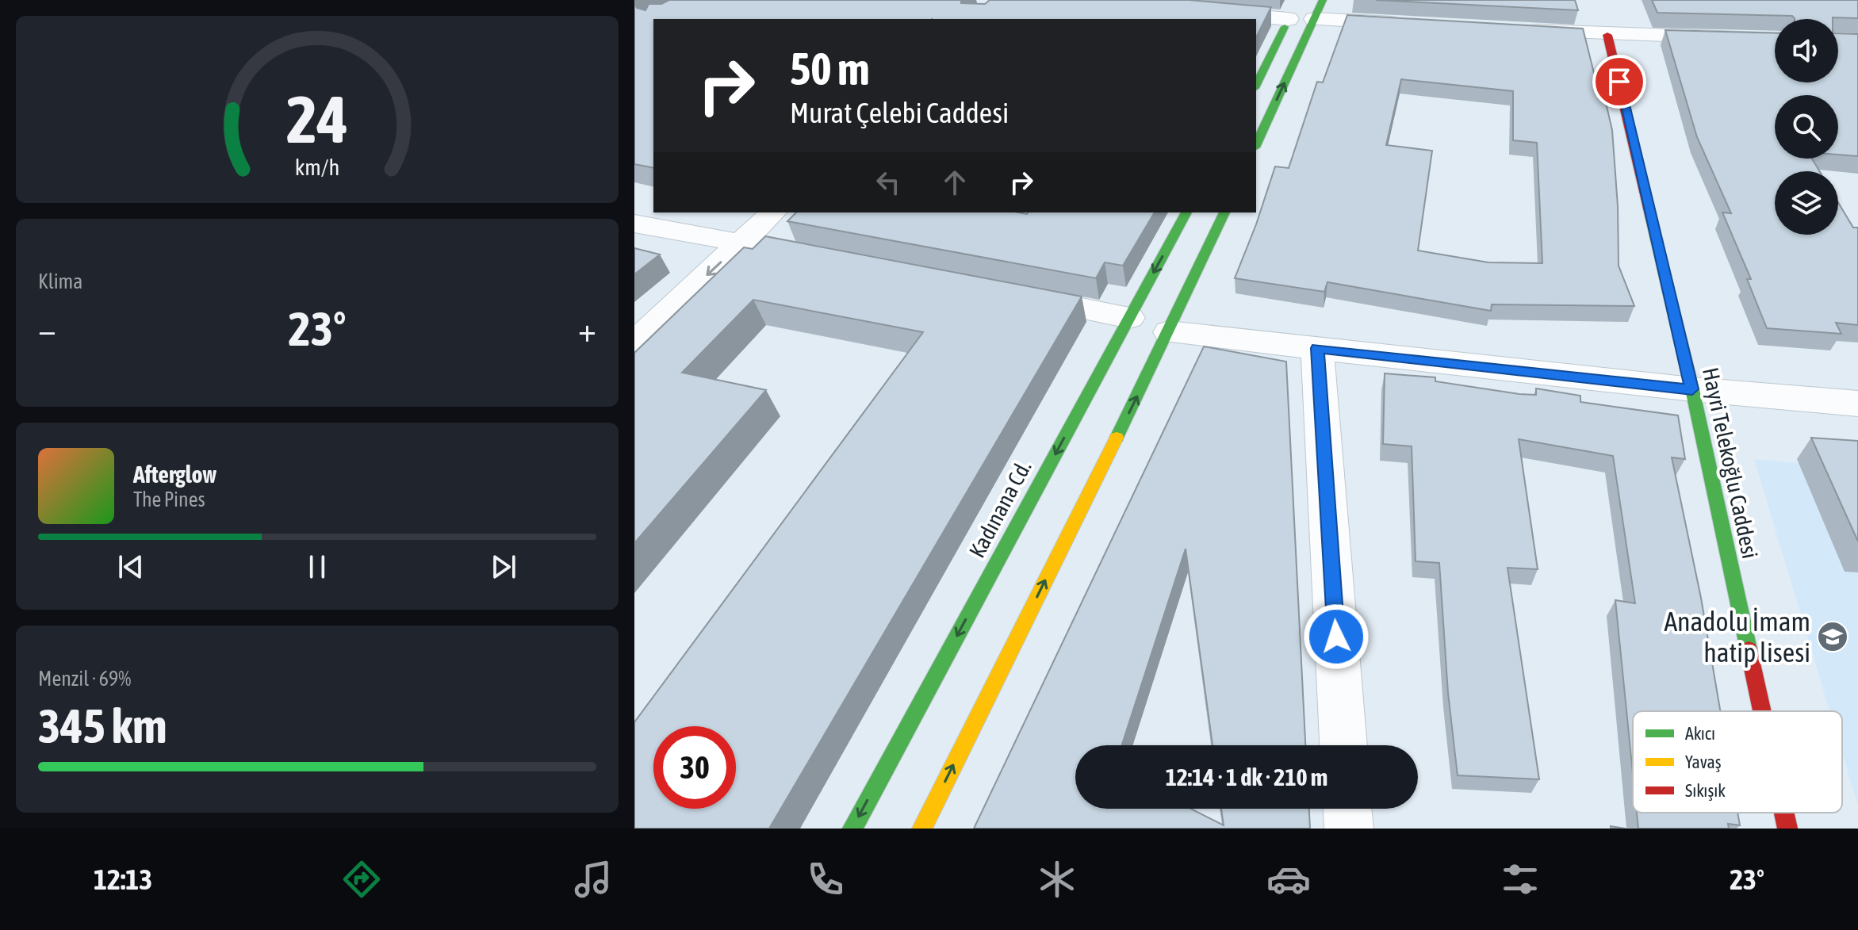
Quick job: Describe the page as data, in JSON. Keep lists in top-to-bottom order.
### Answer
{
  "streets": {
    "street": ["Hayri Telekoğlu Caddesi", "Kadınana Cd."]
  },
  "places": {
    "school or university": ["Anadolu İmam hatip lisesi"]
  },
  "legend": ["Akıcı", "Yavaş", "Sıkışık"],
  "page": {
    "turn": ["50 m", "Murat Çelebi Caddesi"],
    "tile": [
      "Klima",
      ["Menzil · 69%", "345 km"]
    ],
    "heat": ["−", "23°", "+"],
    "song": ["Afterglow", "The Pines"],
    "limit": "30",
    "trip": "12:14 · 1 dk · 210 m",
    "tabs": ["12:13", "23°"],
    "gauge": ["24", "km/h"]
  }
}
